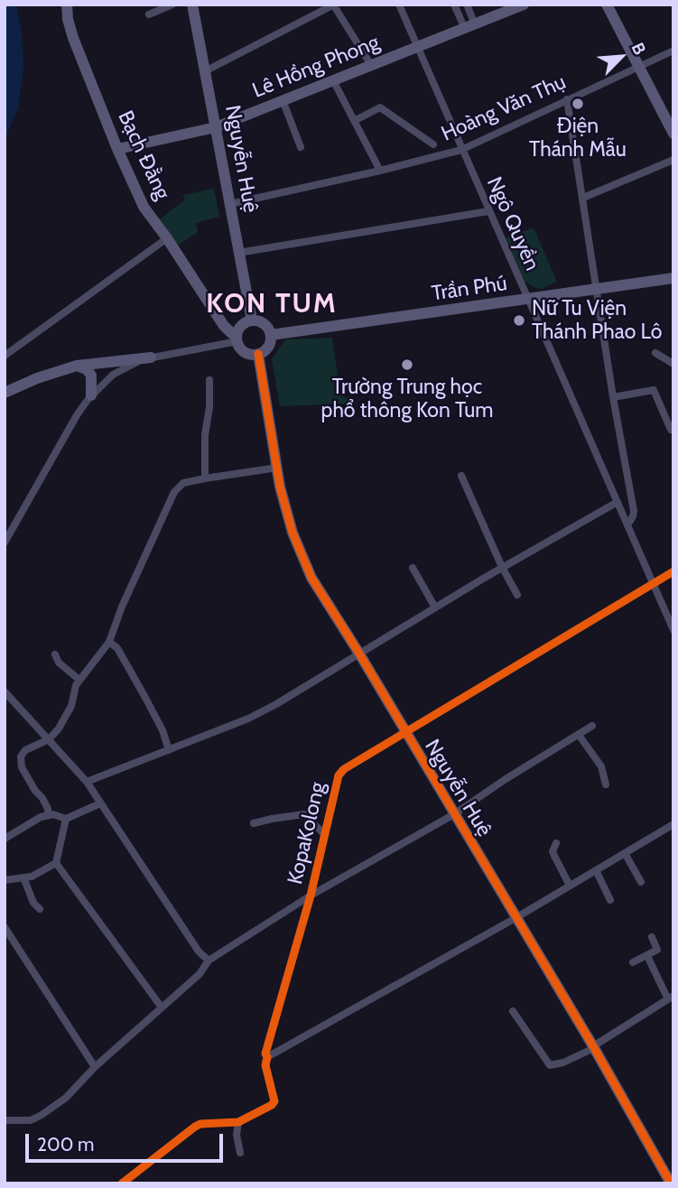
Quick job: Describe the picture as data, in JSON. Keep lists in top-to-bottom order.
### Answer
{
  "streets": {
    "street": [
      "Lê Hồng Phong",
      "Hoàng Văn Thụ",
      "Bạch Đằng",
      "Nguyễn Huệ",
      "Ngô Quyền",
      "Trần Phú",
      "KopaKolong"
    ]
  },
  "crossings": [
    ["Lê Hồng Phong", "Bạch Đằng"],
    ["Lê Hồng Phong", "Nguyễn Huệ"],
    ["Lê Hồng Phong", "Ngô Quyền"],
    ["Hoàng Văn Thụ", "Nguyễn Huệ"],
    ["Hoàng Văn Thụ", "Ngô Quyền"],
    ["Bạch Đằng", "Nguyễn Huệ"],
    ["Bạch Đằng", "Trần Phú"],
    ["Nguyễn Huệ", "Trần Phú"],
    ["Nguyễn Huệ", "KopaKolong"],
    ["Ngô Quyền", "Trần Phú"],
    ["Ngô Quyền", "KopaKolong"]
  ],
  "districts": ["KON TUM"],
  "places": ["Điện Thánh Mẫu", "Nữ Tu Viện Thánh Phao Lô", "Trường Trung học phổ thông Kon Tum"],
  "scale_bar": "200 m",
  "north": "top right"
}
